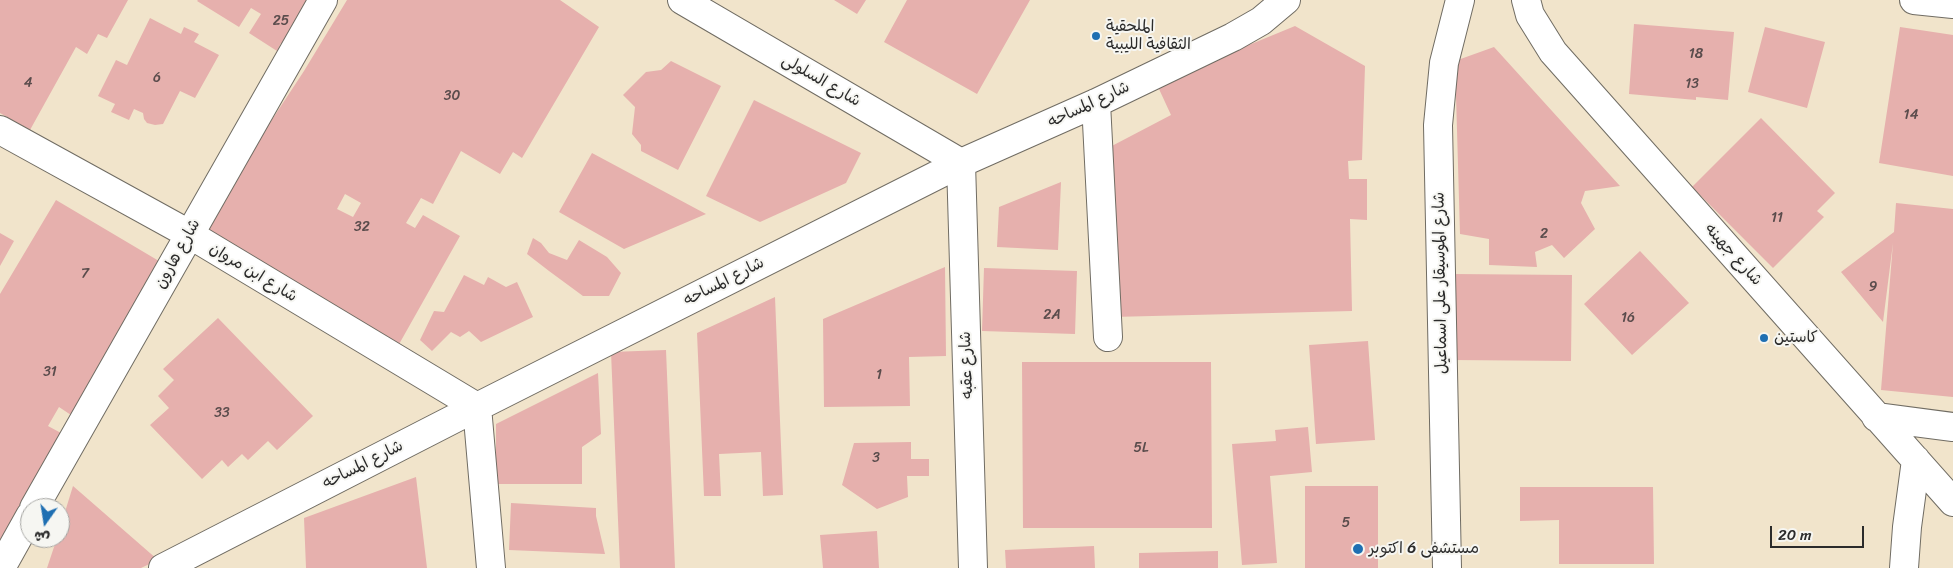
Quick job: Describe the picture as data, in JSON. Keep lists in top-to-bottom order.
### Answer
{
  "streets": {
    "street": [
      "شارع السلولى",
      "شارع المساحه",
      "شارع هارون",
      "شارع جهينه",
      "شارع ابن مروان",
      "شارع الموسيقار على اسماعيل",
      "شارع عقبه"
    ]
  },
  "crossings": [
    ["شارع السلولى", "شارع المساحه"],
    ["شارع السلولى", "شارع عقبه"],
    ["شارع المساحه", "شارع ابن مروان"],
    ["شارع المساحه", "شارع عقبه"],
    ["شارع هارون", "شارع ابن مروان"]
  ],
  "places": ["الملحقية الثقافية الليبية", "كاستين", "مستشفى 6 اكتوبر"],
  "house_numbers": [
    "25",
    "18",
    "6",
    "4",
    "13",
    "30",
    "14",
    "11",
    "32",
    "2",
    "7",
    "9",
    "2A",
    "16",
    "31",
    "1",
    "33",
    "5L",
    "3",
    "5"
  ],
  "scale_bar": "20 m",
  "north": "bottom"
}
